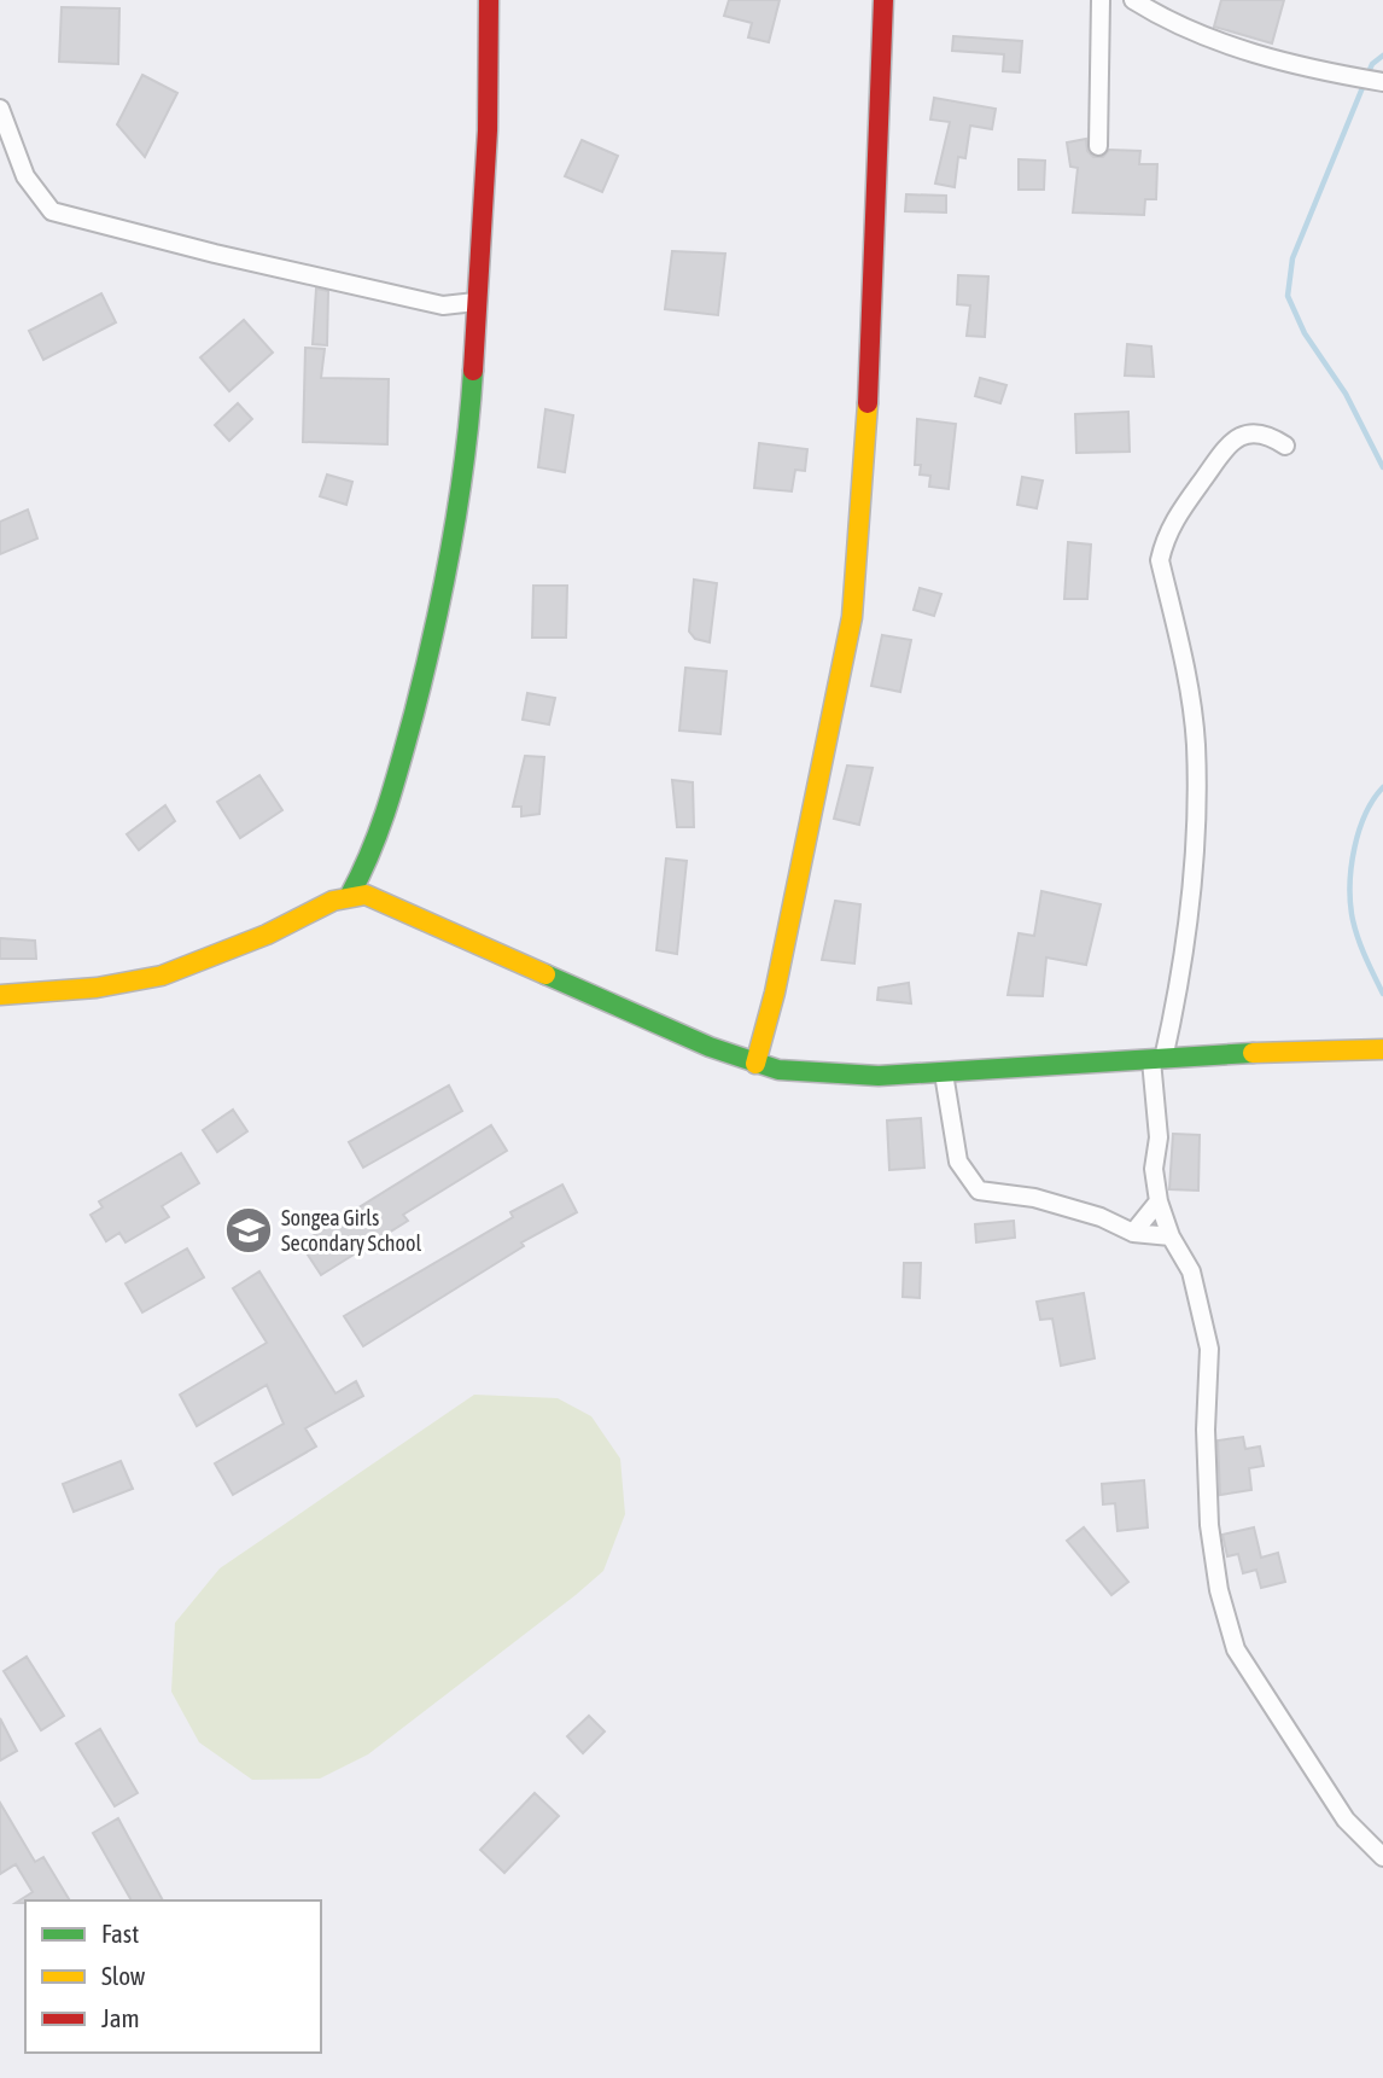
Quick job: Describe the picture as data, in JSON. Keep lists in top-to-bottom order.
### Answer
{
  "places": {
    "school or university": ["Songea Girls Secondary School"]
  },
  "legend": ["Fast", "Slow", "Jam"]
}
